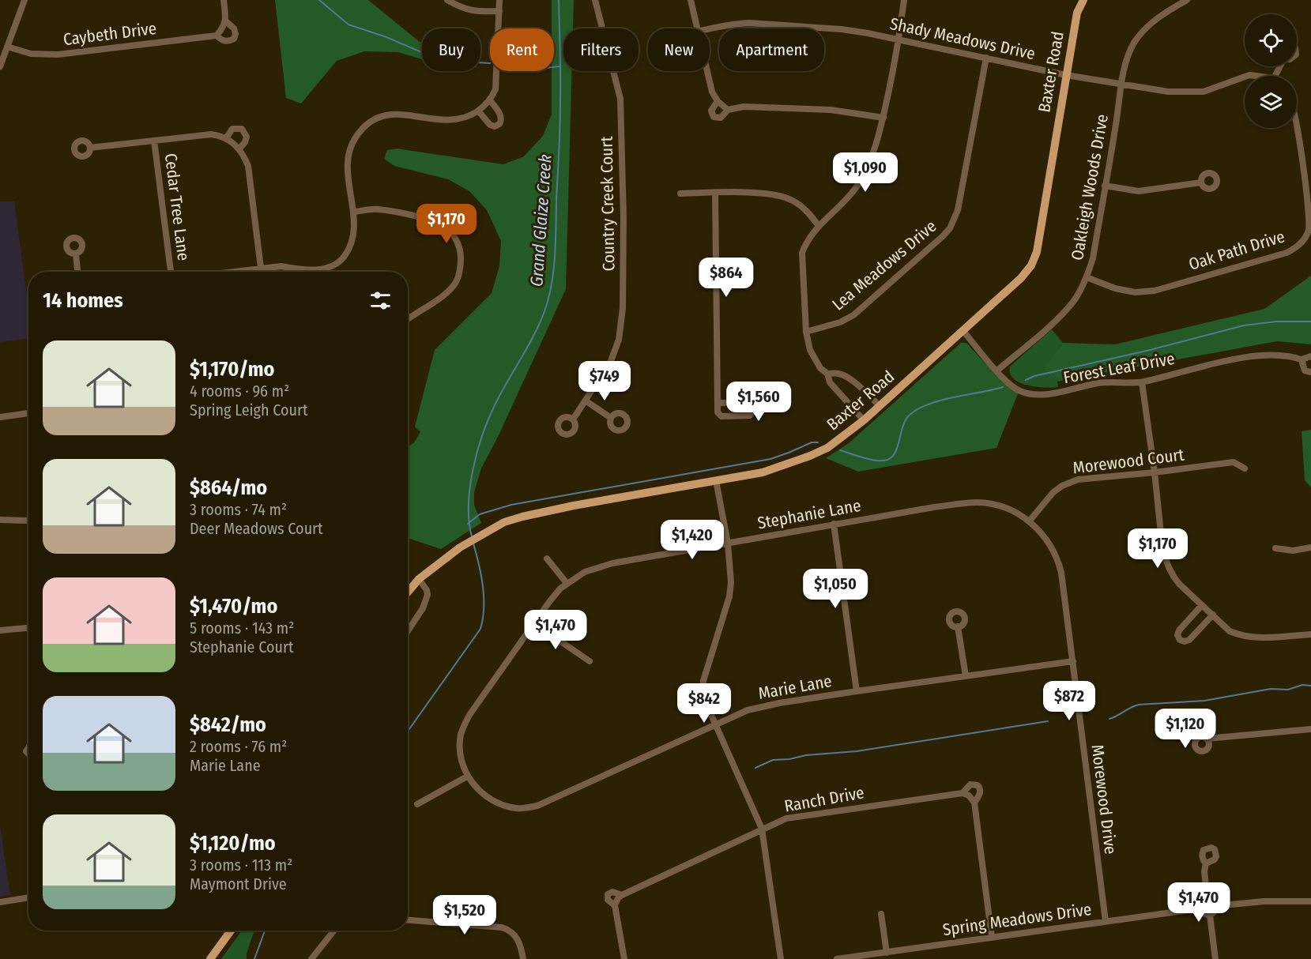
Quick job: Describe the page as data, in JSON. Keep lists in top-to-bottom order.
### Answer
{
  "streets": {
    "main road": ["Baxter Road"],
    "street": [
      "Caybeth Drive",
      "Shady Meadows Drive",
      "Oakleigh Woods Drive",
      "Country Creek Court",
      "Cedar Tree Lane",
      "Oak Path Drive",
      "Lea Meadows Drive",
      "Forest Leaf Drive",
      "Morewood Court",
      "Stephanie Lane",
      "Marie Lane",
      "Ranch Drive",
      "Morewood Drive",
      "Spring Meadows Drive"
    ]
  },
  "crossings": [
    ["Shady Meadows Drive", "Baxter Road"],
    ["Shady Meadows Drive", "Oakleigh Woods Drive"],
    ["Shady Meadows Drive", "Lea Meadows Drive"],
    ["Baxter Road", "Forest Leaf Drive"],
    ["Oakleigh Woods Drive", "Oak Path Drive"],
    ["Oakleigh Woods Drive", "Forest Leaf Drive"],
    ["Morewood Court", "Stephanie Lane"],
    ["Morewood Court", "Morewood Drive"],
    ["Stephanie Lane", "Marie Lane"],
    ["Stephanie Lane", "Morewood Drive"],
    ["Marie Lane", "Morewood Drive"],
    ["Morewood Drive", "Spring Meadows Drive"]
  ],
  "water": ["Grand Glaize Creek"],
  "page": {
    "chip": [
      "Buy",
      "Rent",
      "Filters",
      "New",
      "Apartment"
    ],
    "price": [
      "$1,090",
      "$1,170",
      "$864",
      "$749",
      "$1,560",
      "$1,420",
      "$1,170",
      "$1,050",
      "$1,470",
      "$872",
      "$842",
      "$1,120",
      "$1,470",
      "$1,520"
    ],
    "heading": "14 homes",
    "list": [
      {
        "name": "$1,170/mo",
        "note": "4 rooms · 96 m² · Spring Leigh Court"
      },
      {
        "name": "$864/mo",
        "note": "3 rooms · 74 m² · Deer Meadows Court"
      },
      {
        "name": "$1,470/mo",
        "note": "5 rooms · 143 m² · Stephanie Court"
      },
      {
        "name": "$842/mo",
        "note": "2 rooms · 76 m² · Marie Lane"
      },
      {
        "name": "$1,120/mo",
        "note": "3 rooms · 113 m² · Maymont Drive"
      }
    ]
  }
}
